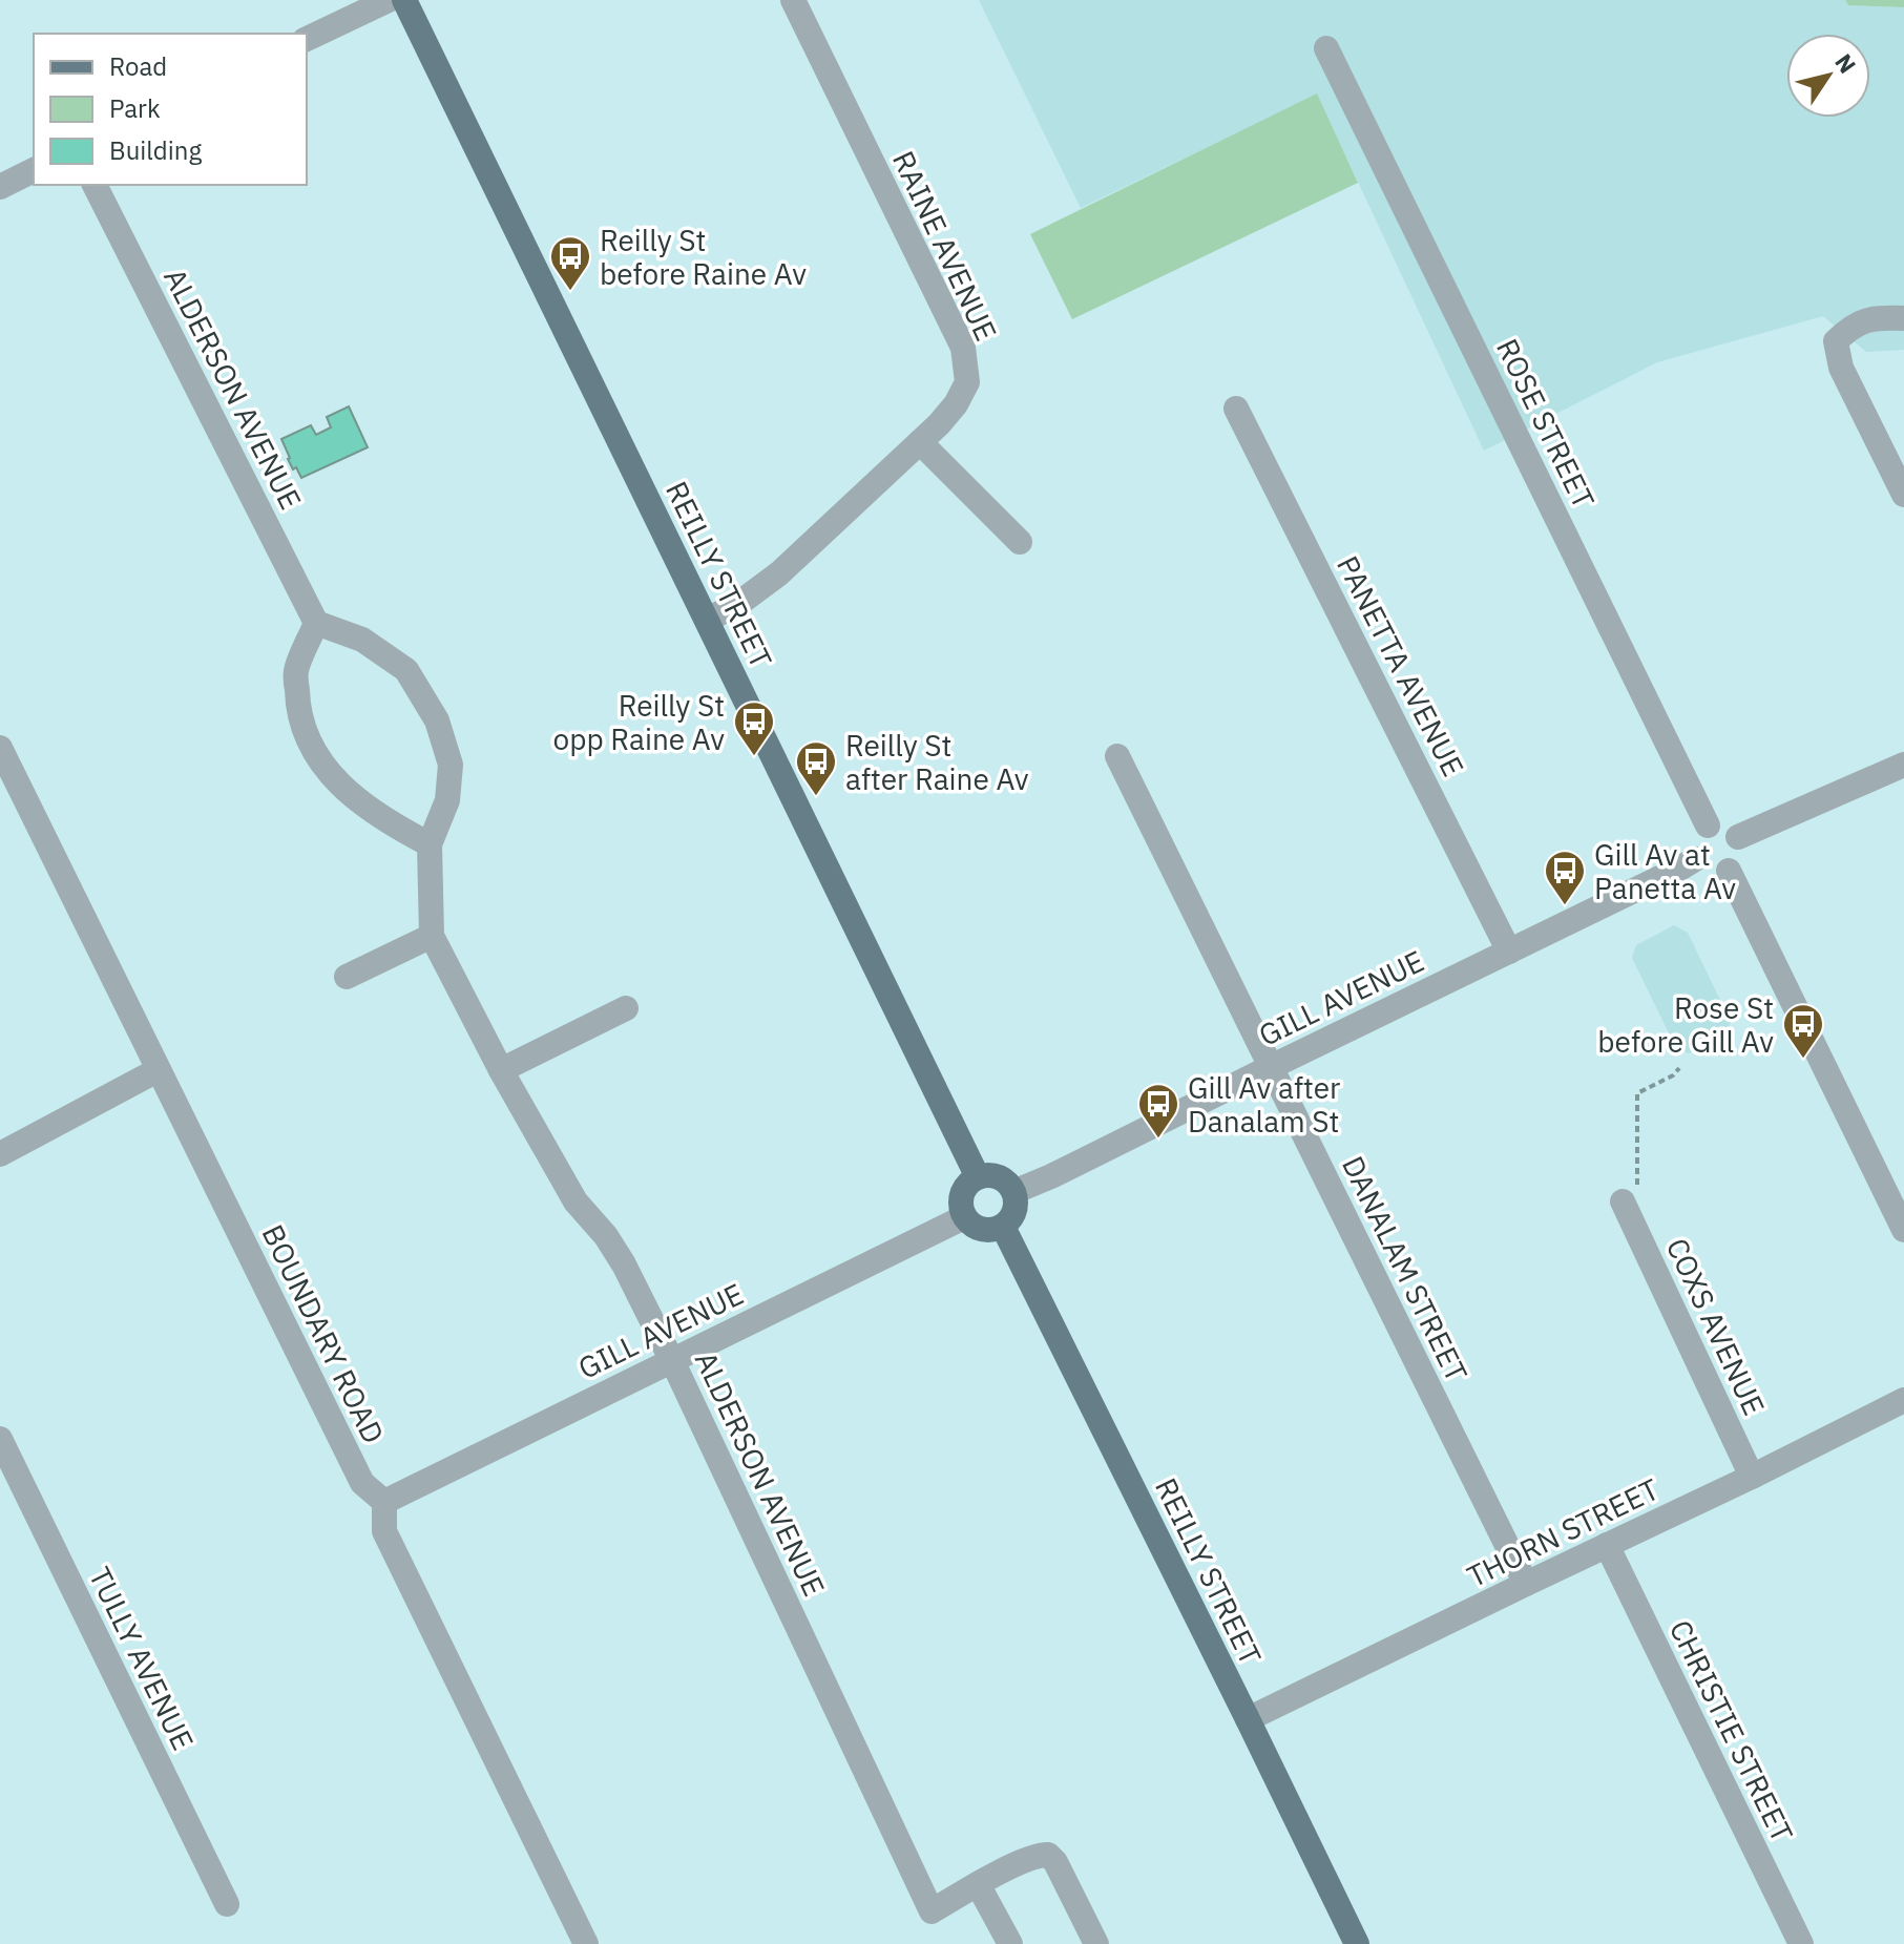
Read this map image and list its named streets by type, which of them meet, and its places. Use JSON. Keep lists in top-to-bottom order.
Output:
{
  "streets": {
    "main road": ["REILLY STREET"],
    "street": [
      "RAINE AVENUE",
      "ALDERSON AVENUE",
      "ROSE STREET",
      "PANETTA AVENUE",
      "GILL AVENUE",
      "DANALAM STREET",
      "COXS AVENUE",
      "BOUNDARY ROAD",
      "THORN STREET",
      "TULLY AVENUE",
      "CHRISTIE STREET"
    ]
  },
  "crossings": [
    ["RAINE AVENUE", "REILLY STREET"],
    ["ALDERSON AVENUE", "GILL AVENUE"],
    ["ROSE STREET", "GILL AVENUE"],
    ["REILLY STREET", "GILL AVENUE"],
    ["REILLY STREET", "THORN STREET"],
    ["PANETTA AVENUE", "GILL AVENUE"],
    ["GILL AVENUE", "DANALAM STREET"],
    ["GILL AVENUE", "BOUNDARY ROAD"],
    ["DANALAM STREET", "THORN STREET"],
    ["COXS AVENUE", "THORN STREET"],
    ["THORN STREET", "CHRISTIE STREET"]
  ],
  "places": {
    "bus stop": [
      "Reilly St before Raine Av",
      "Reilly St opp Raine Av",
      "Reilly St after Raine Av",
      "Gill Av at Panetta Av",
      "Rose St before Gill Av",
      "Gill Av after Danalam St"
    ]
  },
  "legend": ["Road", "Park", "Building"],
  "north": "top right"
}
